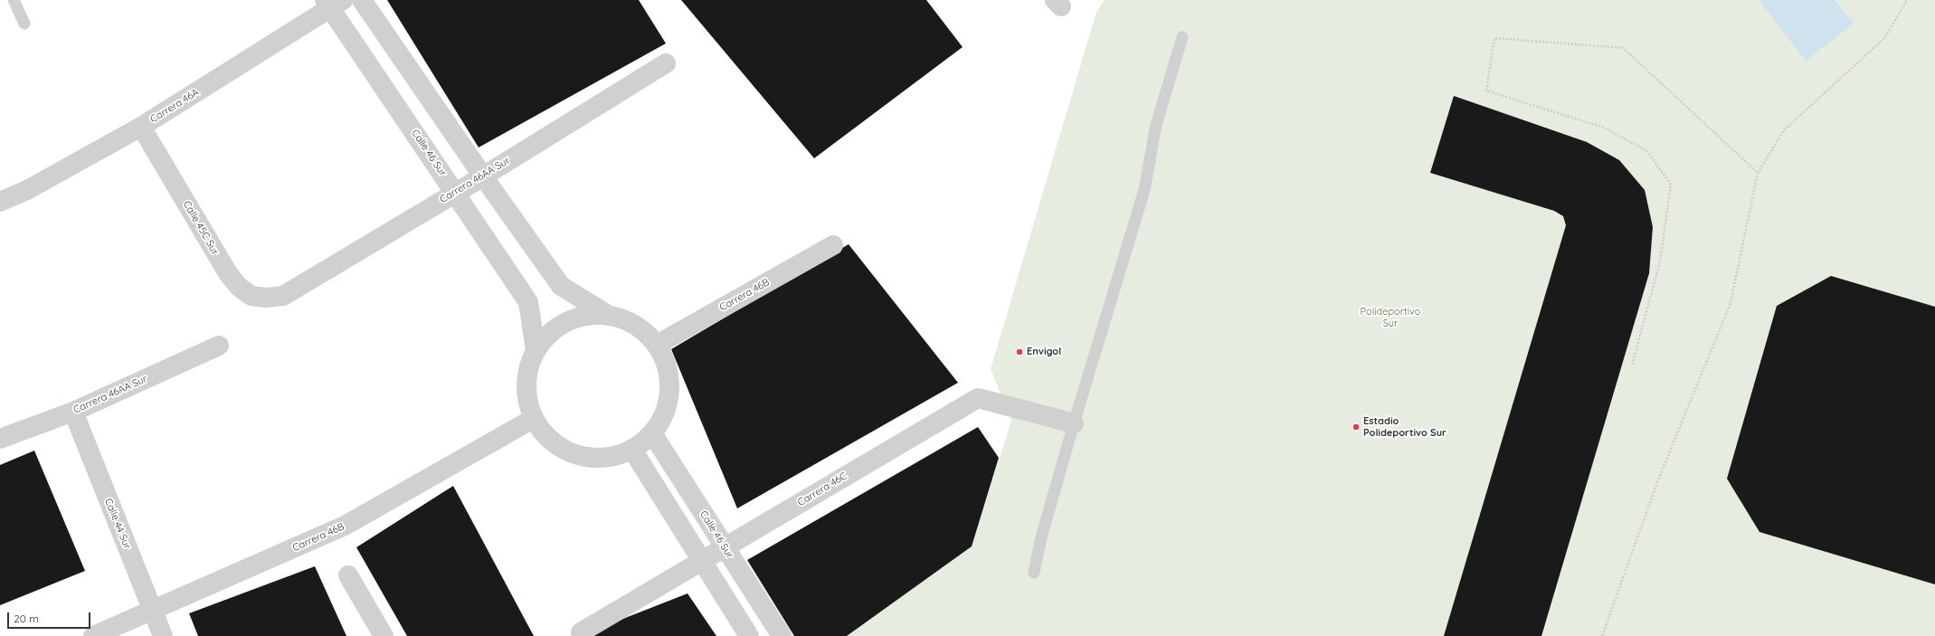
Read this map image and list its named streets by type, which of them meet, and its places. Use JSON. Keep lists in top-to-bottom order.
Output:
{
  "streets": {
    "street": [
      "Carrera 46A",
      "Calle 46 Sur",
      "Carrera 46AA Sur",
      "Calle 45C Sur",
      "Carrera 46B",
      "Carrera 46C",
      "Calle 44 Sur"
    ]
  },
  "crossings": [
    ["Carrera 46A", "Calle 46 Sur"],
    ["Carrera 46A", "Calle 45C Sur"],
    ["Calle 46 Sur", "Carrera 46AA Sur"],
    ["Calle 46 Sur", "Carrera 46C"],
    ["Carrera 46AA Sur", "Calle 45C Sur"],
    ["Carrera 46AA Sur", "Calle 44 Sur"],
    ["Carrera 46B", "Calle 44 Sur"]
  ],
  "parks": ["Polideportivo Sur"],
  "places": ["Envigol", "Estadio Polideportivo Sur"],
  "scale_bar": "20 m"
}
